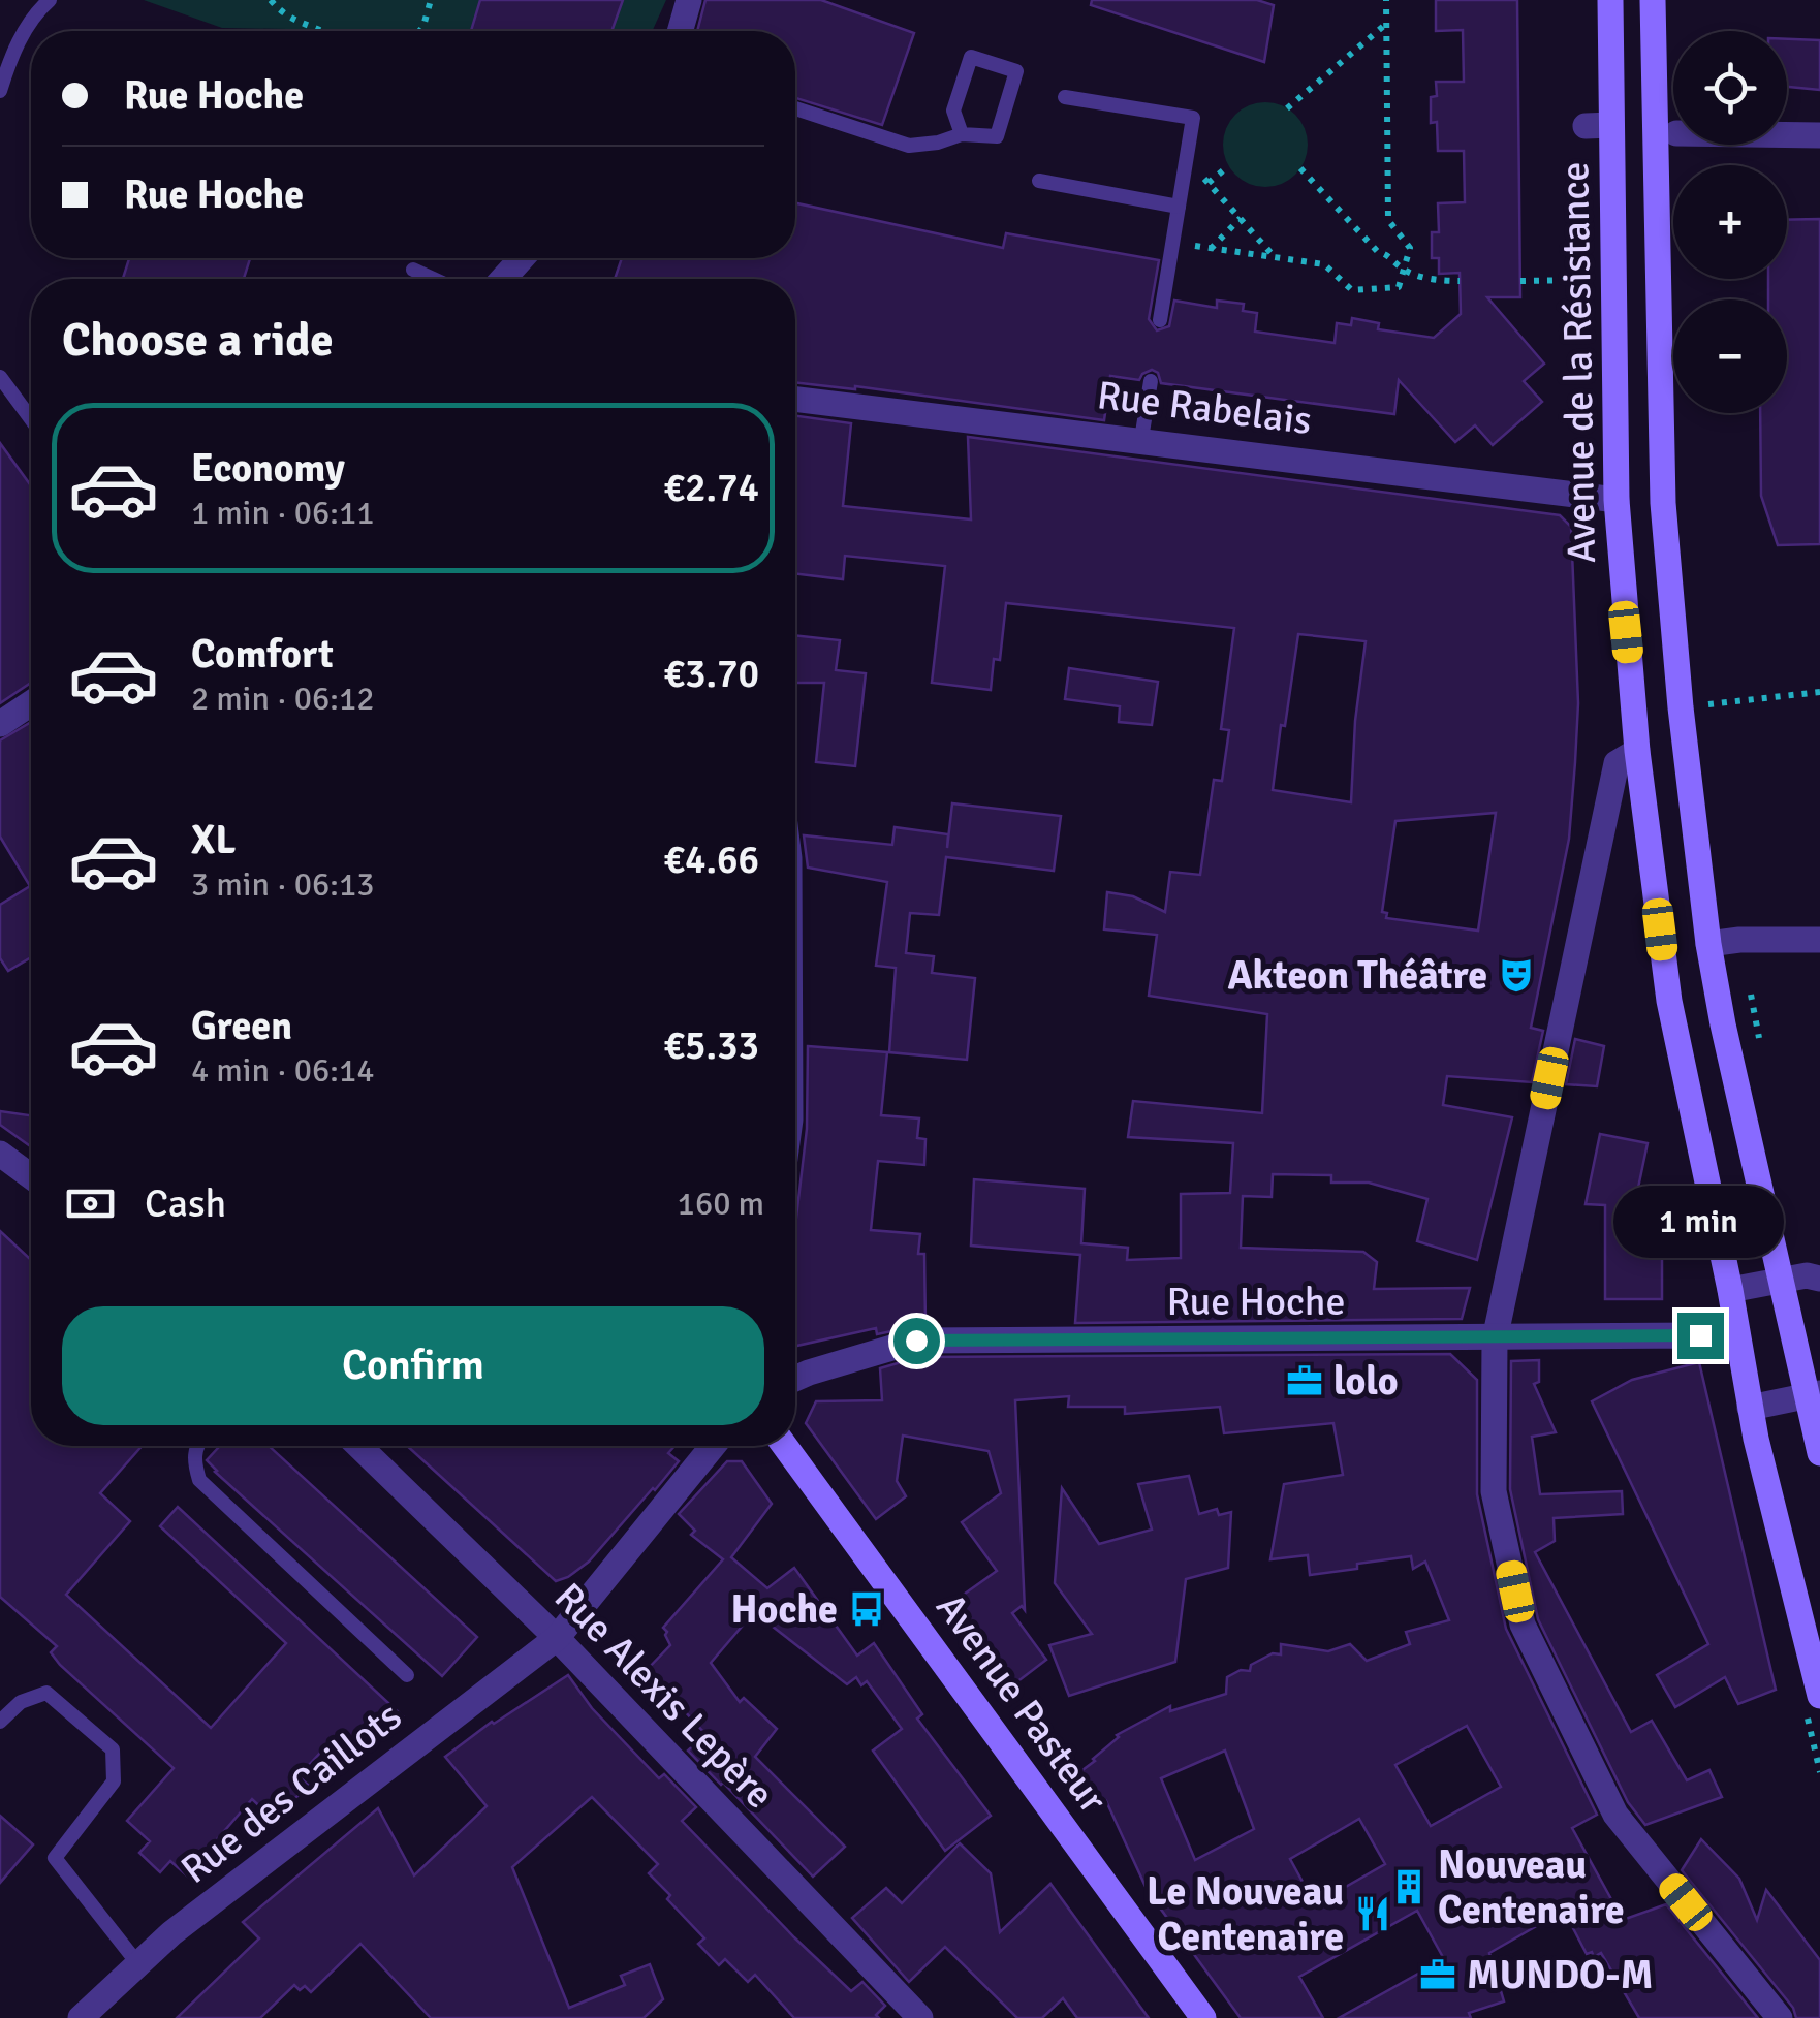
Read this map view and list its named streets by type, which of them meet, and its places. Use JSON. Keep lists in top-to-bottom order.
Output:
{
  "streets": {
    "main road": ["Avenue de la Résistance", "Avenue Pasteur"],
    "street": [
      "Rue Rabelais",
      "Rue Hoche",
      "Rue Alexis Lepère",
      "Rue des Caillots"
    ]
  },
  "crossings": [
    ["Avenue de la Résistance", "Rue Rabelais"],
    ["Avenue de la Résistance", "Rue Hoche"],
    ["Rue Alexis Lepère", "Rue des Caillots"]
  ],
  "places": {
    "theatre": ["Akteon Théâtre"],
    "office": ["lolo", "MUNDO-M"],
    "bus stop": ["Hoche"],
    "building": ["Nouveau Centenaire"],
    "restaurant": ["Le Nouveau Centenaire"]
  },
  "page": {
    "map_buttons": ["+", "−"],
    "banner": ["Rue Hoche", "Rue Hoche"],
    "heading": "Choose a ride",
    "list": [
      {
        "name": "Economy",
        "note": "1 min · 06:11",
        "value": "€2.74"
      },
      {
        "name": "Comfort",
        "note": "2 min · 06:12",
        "value": "€3.70"
      },
      {
        "name": "XL",
        "note": "3 min · 06:13",
        "value": "€4.66"
      },
      {
        "name": "Green",
        "note": "4 min · 06:14",
        "value": "€5.33"
      }
    ],
    "pay": ["Cash", "160 m"],
    "bubble": "1 min",
    "buttons": "Confirm"
  }
}
